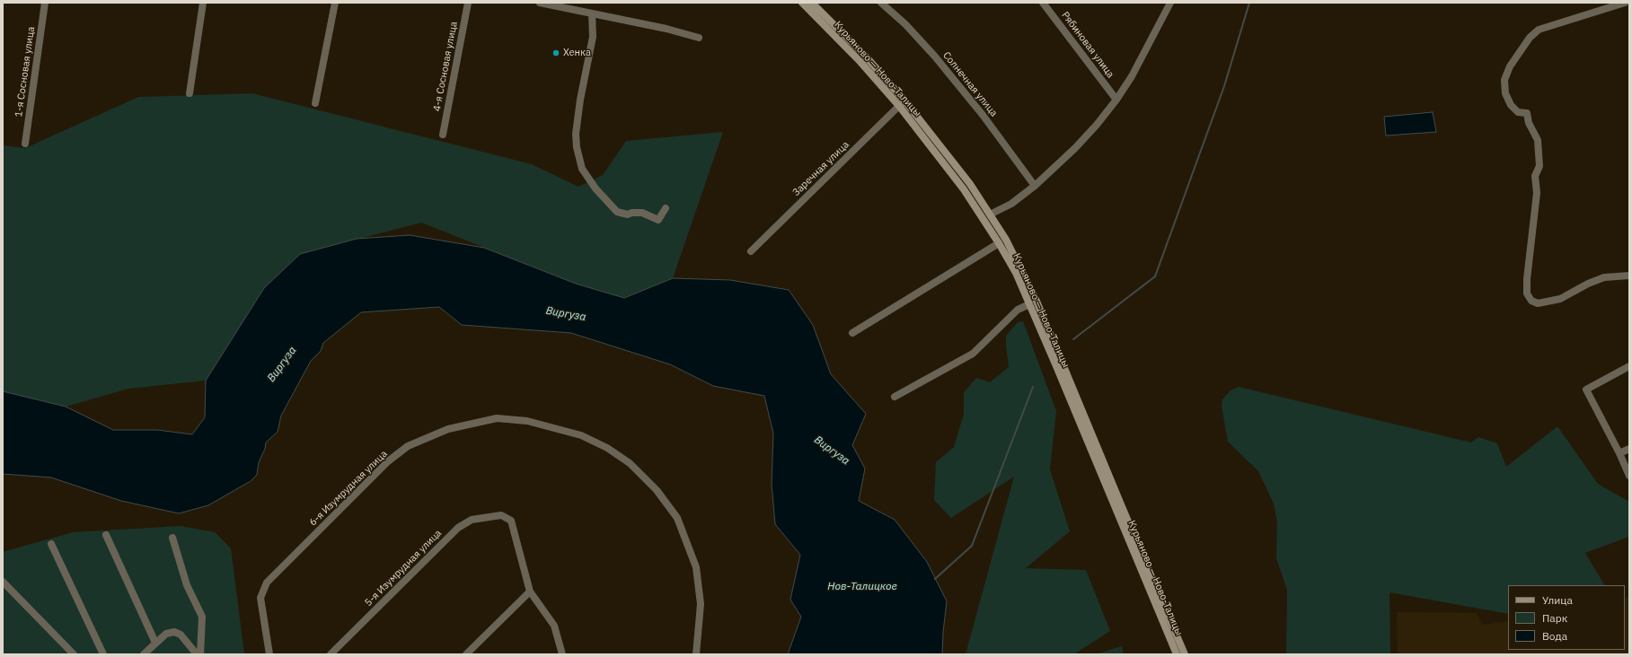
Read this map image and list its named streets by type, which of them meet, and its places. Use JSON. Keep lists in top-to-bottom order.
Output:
{
  "streets": {
    "main road": ["Курьяново — Ново-Талицы"],
    "street": [
      "Рябиновая улица",
      "4-я Сосновая улица",
      "1-я Сосновая улица",
      "Солнечная улица",
      "Заречная улица",
      "6-я Изумрудная улица",
      "5-я Изумрудная улица"
    ]
  },
  "crossings": [
    ["Курьяново — Ново-Талицы", "Заречная улица"]
  ],
  "water": ["Виргуза", "Нов-Талицкое"],
  "places": ["Хенка"],
  "legend": ["Улица", "Парк", "Вода"]
}
